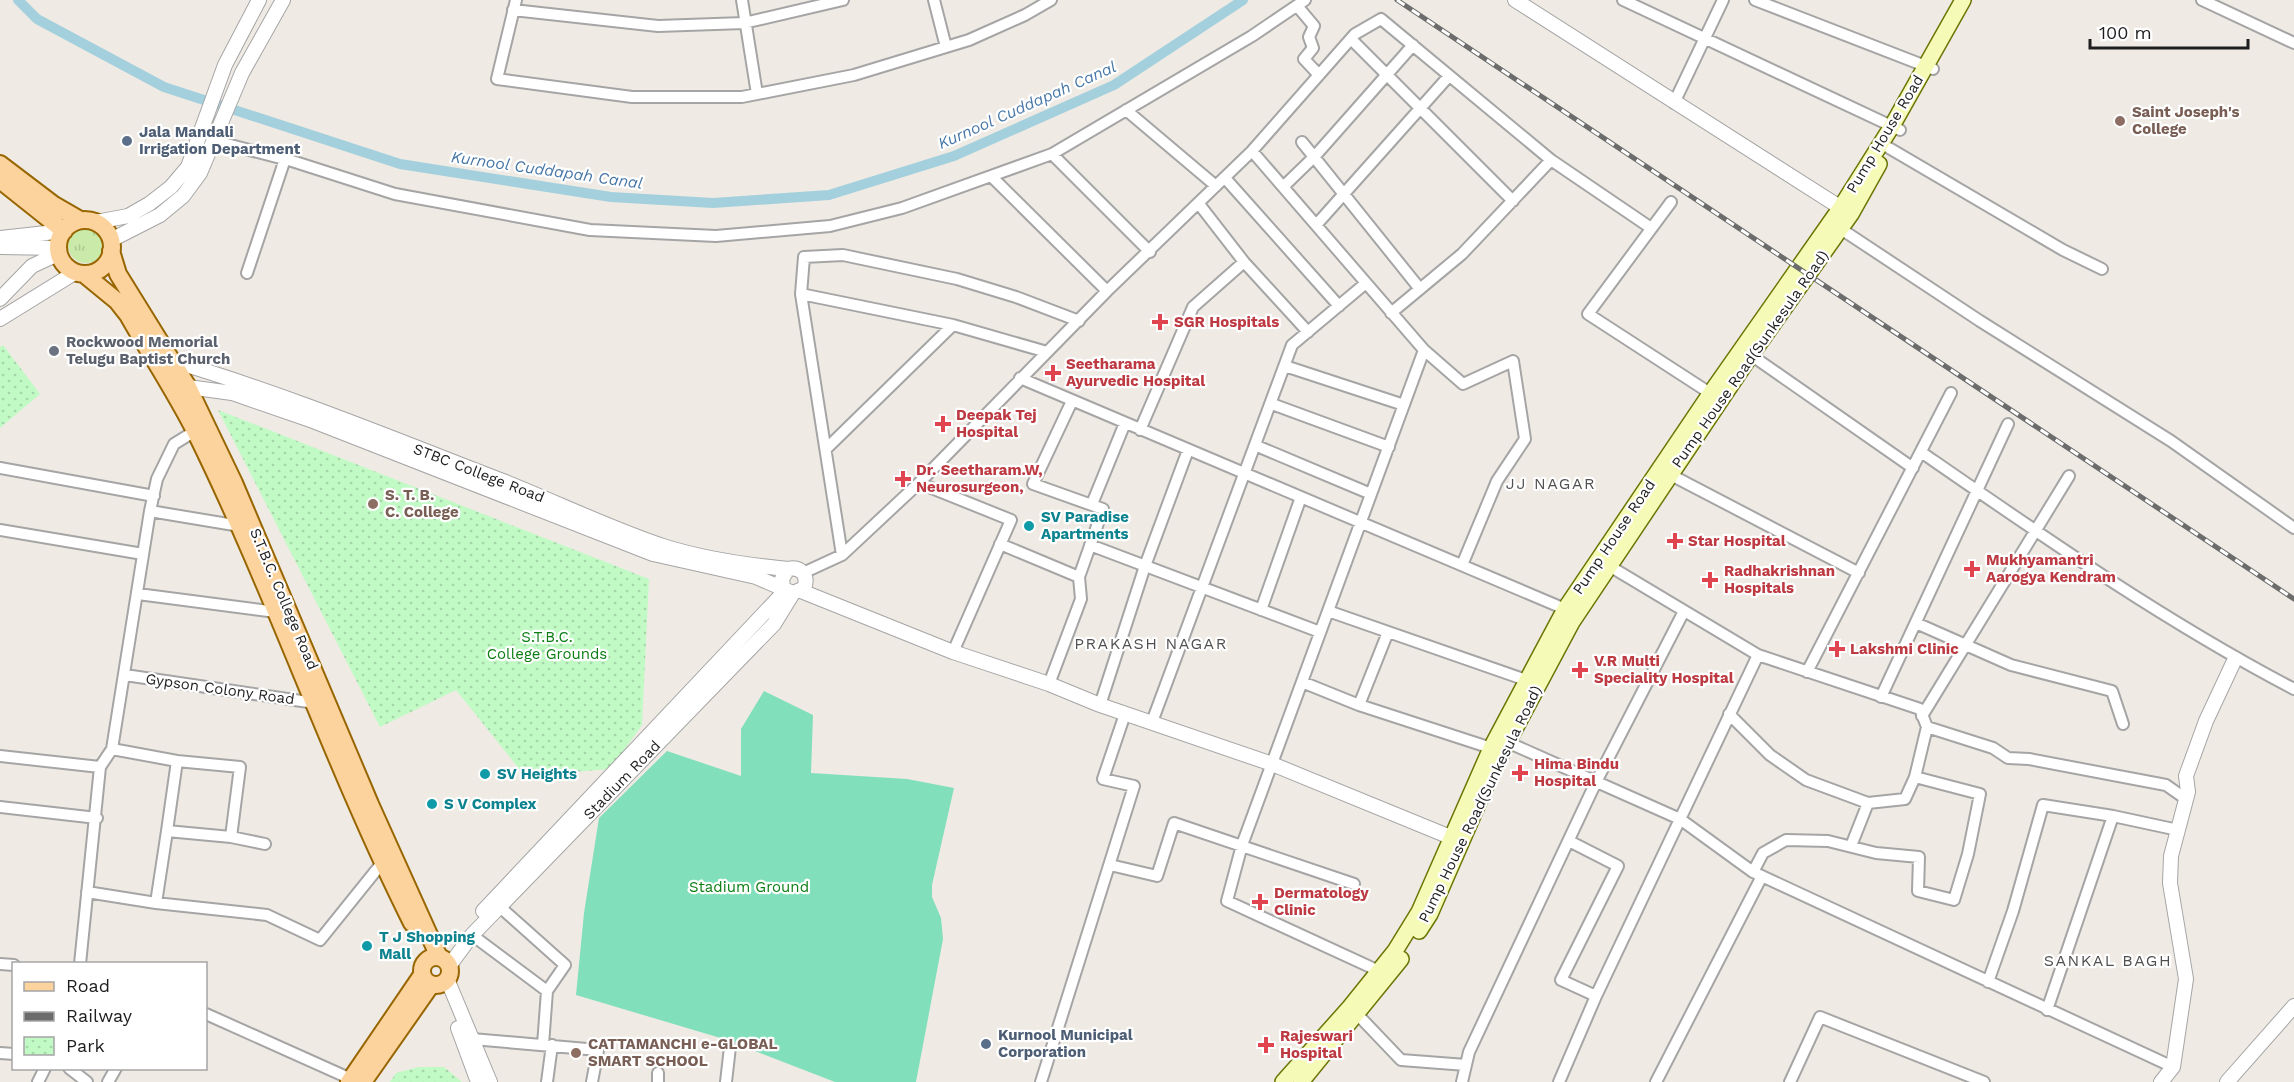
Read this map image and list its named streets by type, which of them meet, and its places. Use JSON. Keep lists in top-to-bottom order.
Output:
{
  "streets": {
    "main road": ["Pump House Road", "Pump House Road(Sunkesula Road)", "S.T.B.C. College Road"],
    "street": ["STBC College Road", "Gypson Colony Road", "Stadium Road"]
  },
  "crossings": [
    ["Pump House Road", "Pump House Road(Sunkesula Road)"],
    ["Pump House Road", "STBC College Road"],
    ["Pump House Road(Sunkesula Road)", "STBC College Road"],
    ["STBC College Road", "S.T.B.C. College Road"],
    ["STBC College Road", "Stadium Road"],
    ["S.T.B.C. College Road", "Gypson Colony Road"],
    ["S.T.B.C. College Road", "Stadium Road"]
  ],
  "districts": ["JJ NAGAR", "PRAKASH NAGAR", "SANKAL BAGH"],
  "water": ["Kurnool Cuddapah Canal"],
  "parks": ["S.T.B.C. College Grounds", "Stadium Ground"],
  "places": {
    "other": [
      "Saint Joseph's College",
      "Jala Mandali Irrigation Department",
      "Rockwood Memorial Telugu Baptist Church",
      "S. T. B. C. College",
      "SV Paradise Apartments",
      "SV Heights",
      "S V Complex",
      "T J Shopping Mall",
      "Kurnool Municipal Corporation",
      "CATTAMANCHI e-GLOBAL SMART SCHOOL"
    ],
    "health": [
      "SGR Hospitals",
      "Seetharama Ayurvedic Hospital",
      "Deepak Tej Hospital",
      "Dr. Seetharam.W, Neurosurgeon,",
      "Star Hospital",
      "Mukhyamantri Aarogya Kendram",
      "Radhakrishnan Hospitals",
      "Lakshmi Clinic",
      "V.R Multi Speciality Hospital",
      "Hima Bindu Hospital",
      "Dermatology Clinic",
      "Rajeswari Hospital"
    ]
  },
  "legend": ["Road", "Railway", "Park"],
  "scale_bar": "100 m"
}
